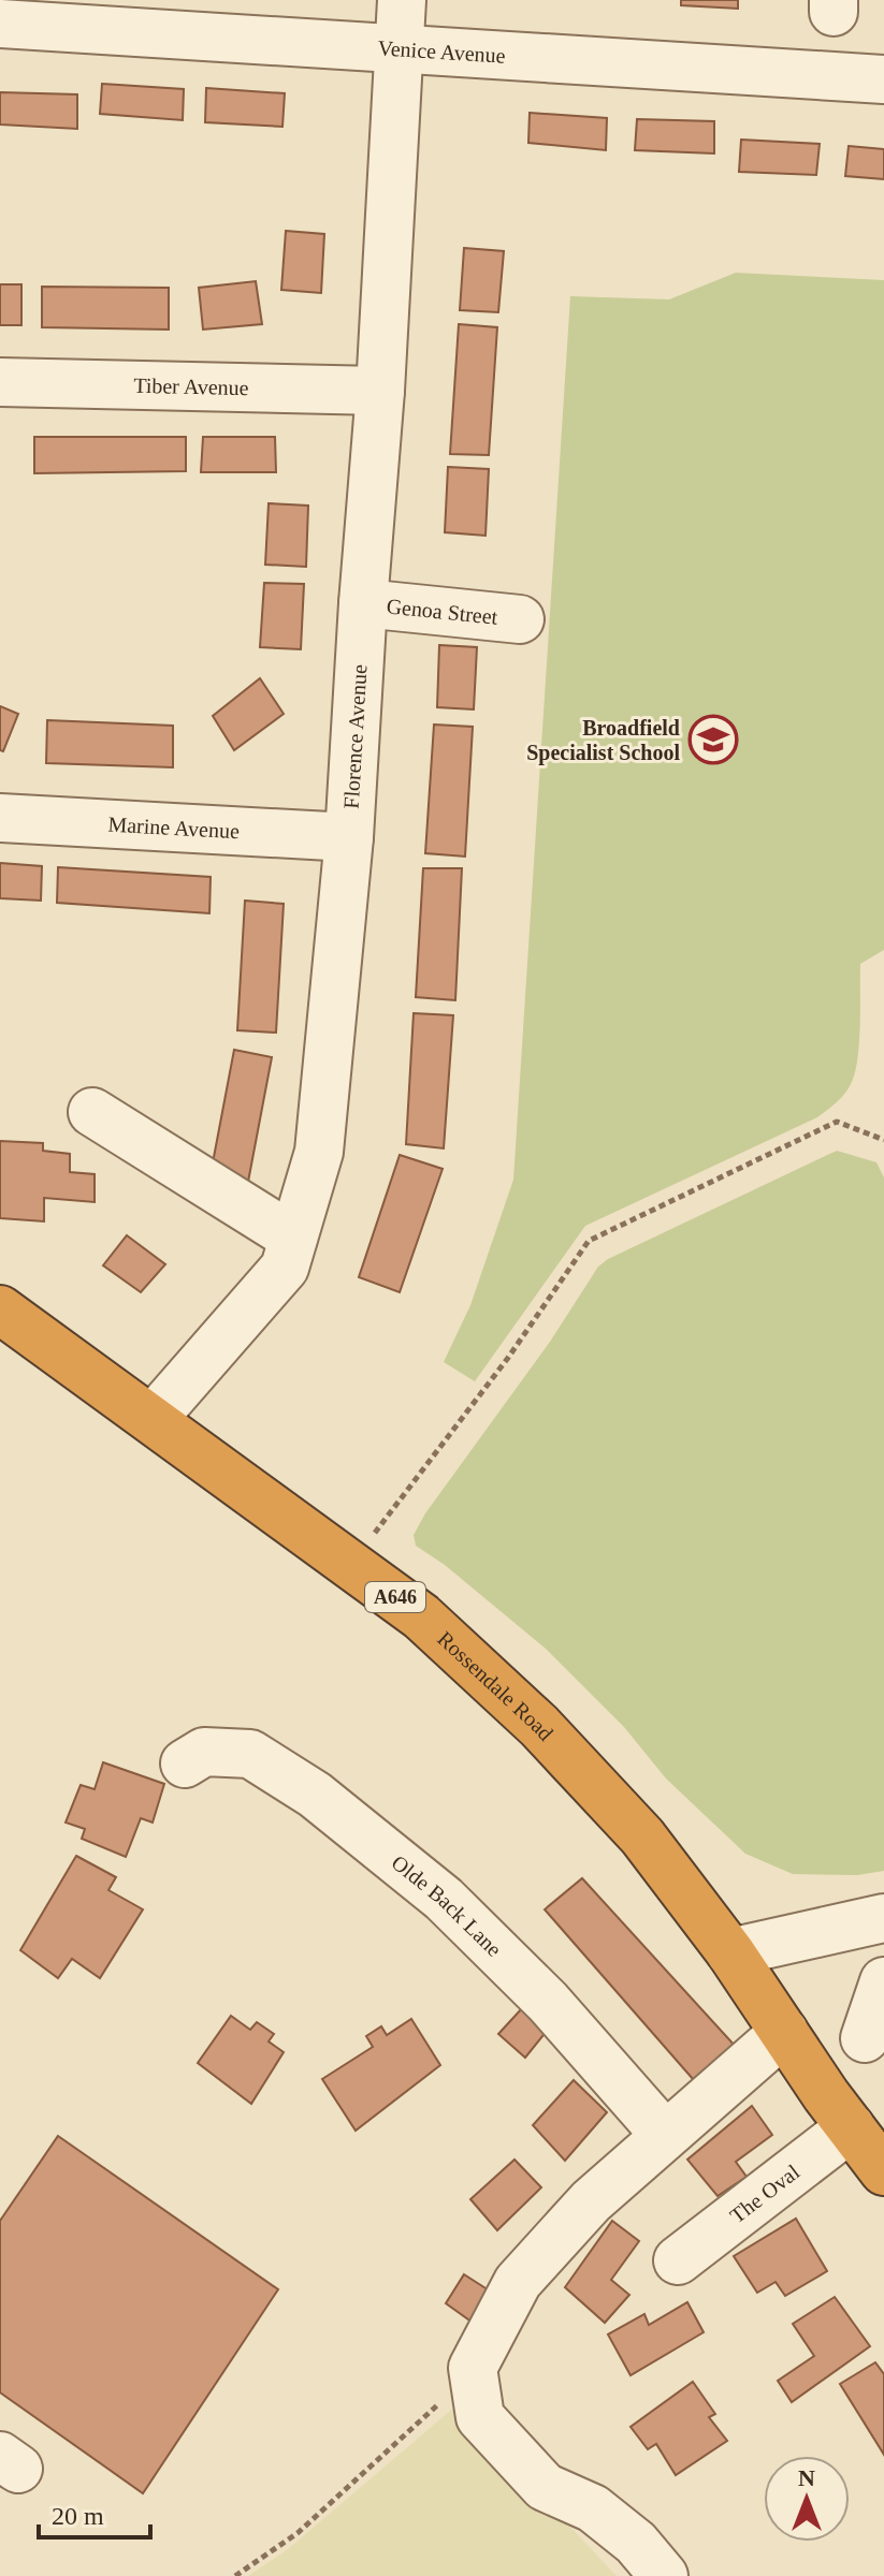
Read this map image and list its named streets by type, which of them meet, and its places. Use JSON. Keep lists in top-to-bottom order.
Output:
{
  "streets": {
    "highway": ["A646", "Rossendale Road"],
    "street": [
      "Venice Avenue",
      "Tiber Avenue",
      "Genoa Street",
      "Florence Avenue",
      "Marine Avenue",
      "Olde Back Lane",
      "The Oval"
    ]
  },
  "crossings": [
    ["Venice Avenue", "Florence Avenue"],
    ["Tiber Avenue", "Florence Avenue"],
    ["Genoa Street", "Florence Avenue"],
    ["Florence Avenue", "Marine Avenue"],
    ["Florence Avenue", "Rossendale Road"],
    ["Rossendale Road", "The Oval"]
  ],
  "places": {
    "school or university": ["Broadfield Specialist School"]
  },
  "scale_bar": "20 m",
  "north": "top"
}
